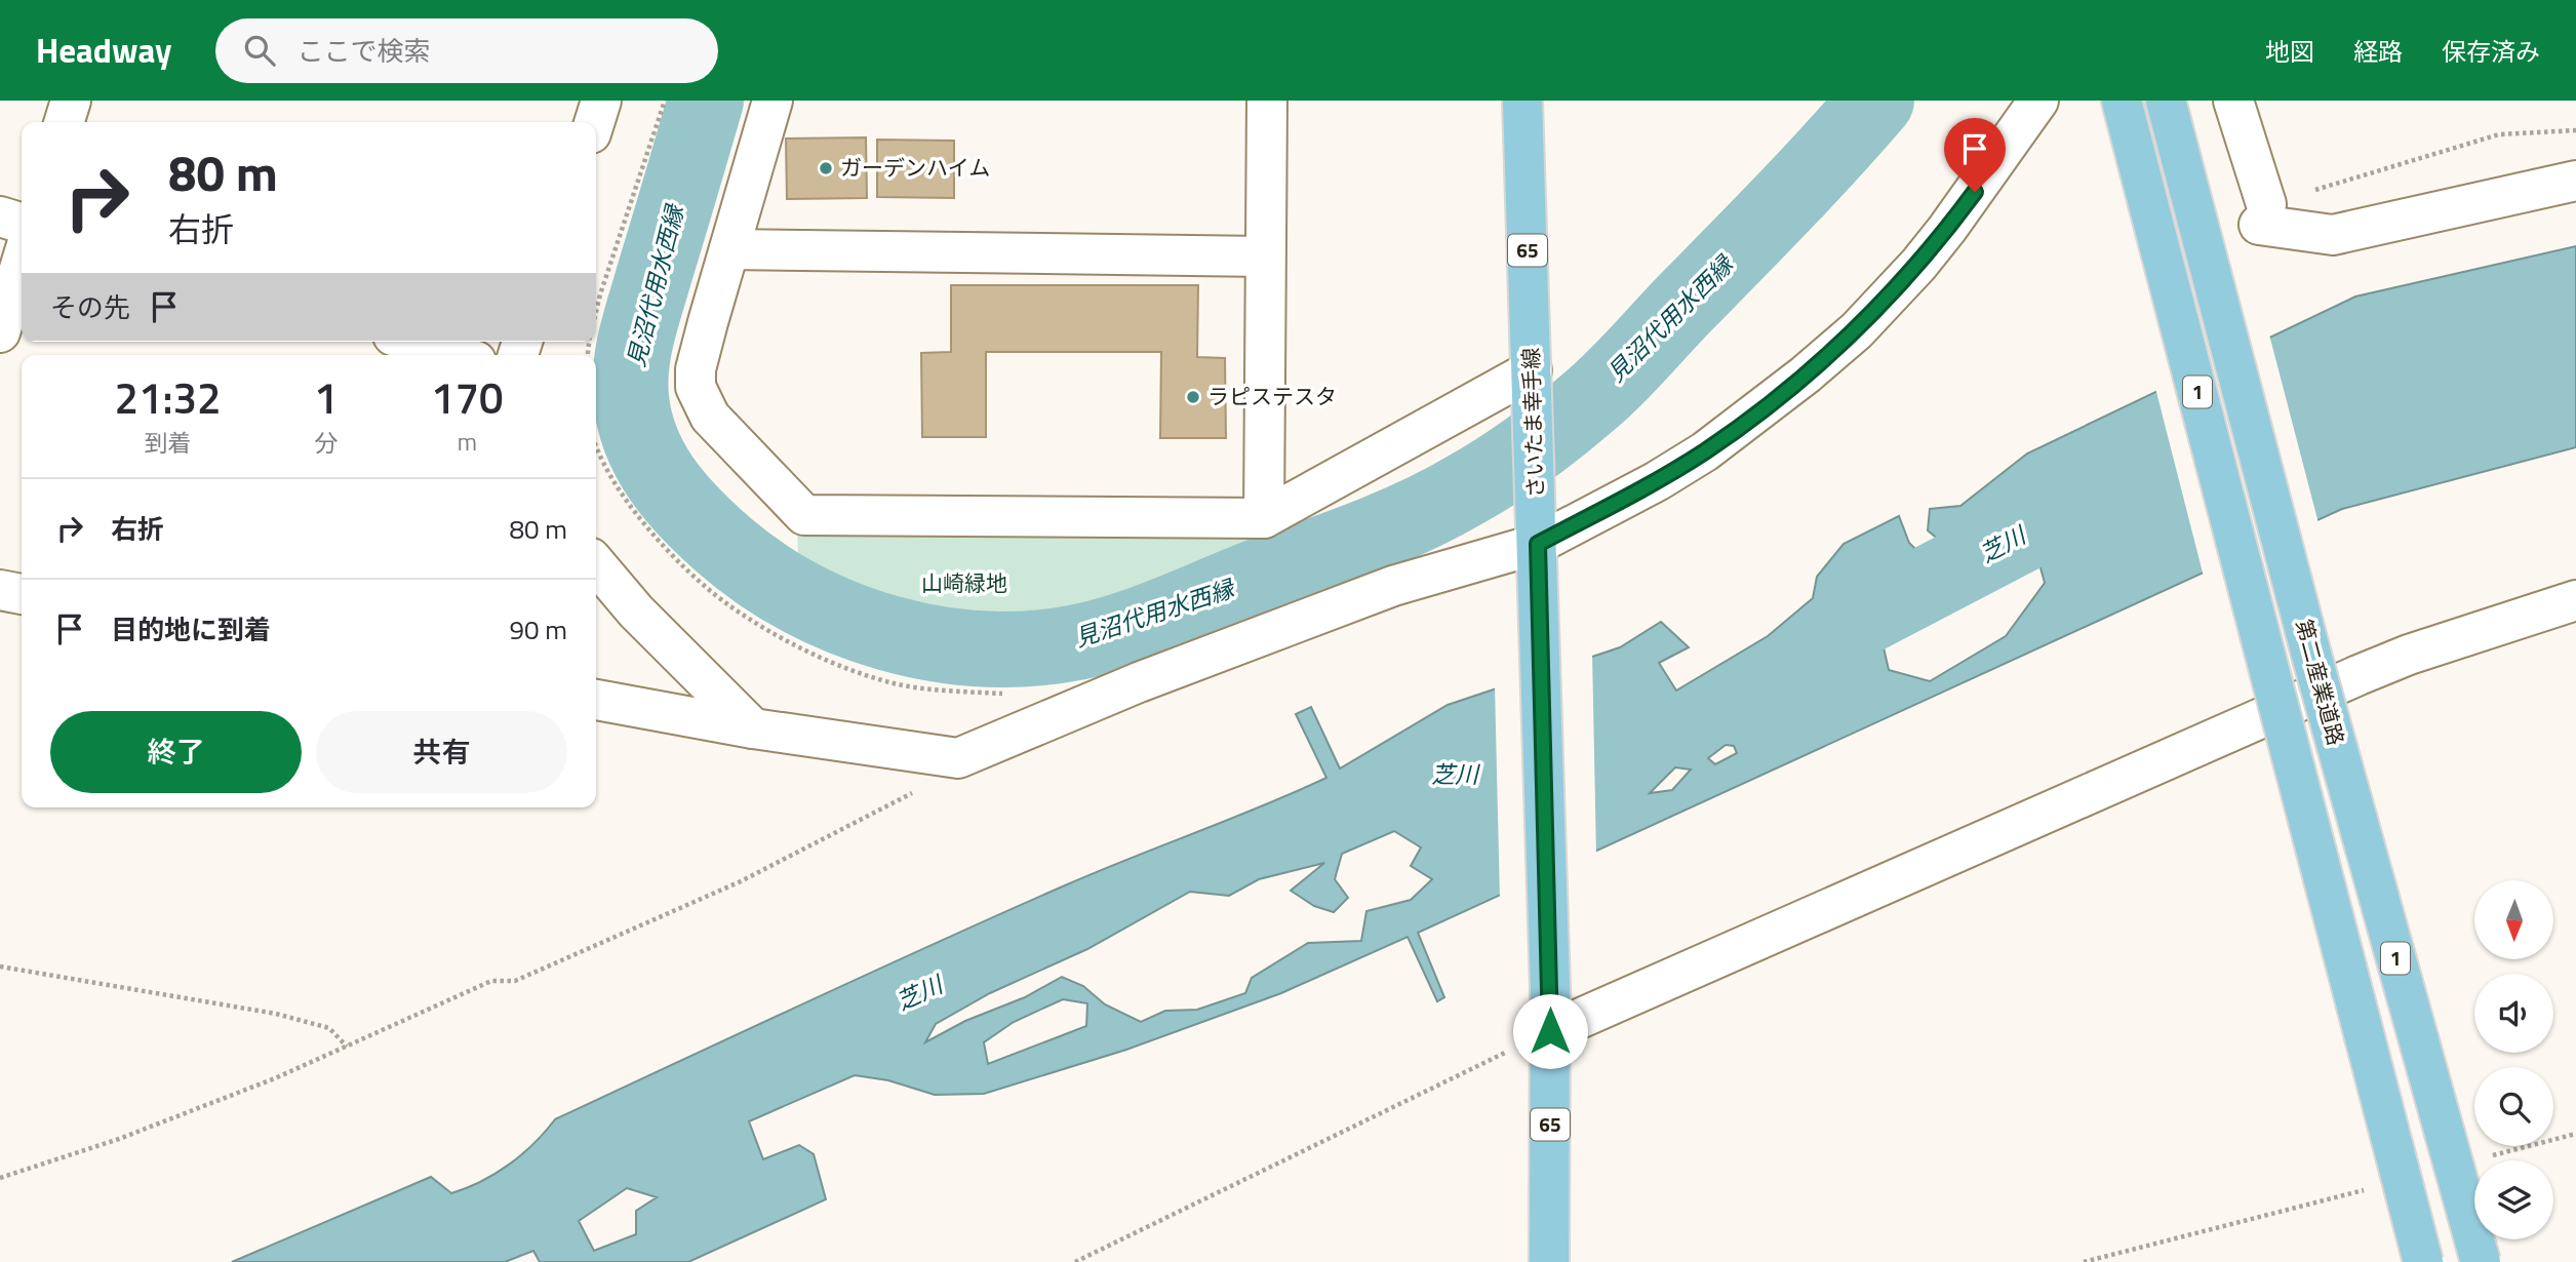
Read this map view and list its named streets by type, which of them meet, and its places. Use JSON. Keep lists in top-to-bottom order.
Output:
{
  "streets": {
    "main road": [
      "65",
      "1",
      "さいたま幸手線",
      "第二産業道路"
    ]
  },
  "water": ["見沼代用水西縁", "芝川"],
  "parks": ["山崎緑地"],
  "places": ["ガーデンハイム", "ラピステスタ"],
  "north": "bottom",
  "page": {
    "header": "Headway",
    "search": "ここで検索",
    "nav": ["地図", "経路", "保存済み"],
    "turn": ["80 m", "右折"],
    "then": "その先",
    "eta": [
      "21:32",
      "到着",
      "1",
      "分",
      "170",
      "m"
    ],
    "list": [
      {
        "name": "右折",
        "value": "80 m"
      },
      {
        "name": "目的地に到着",
        "value": "90 m"
      }
    ],
    "buttons": ["終了", "共有"]
  }
}
